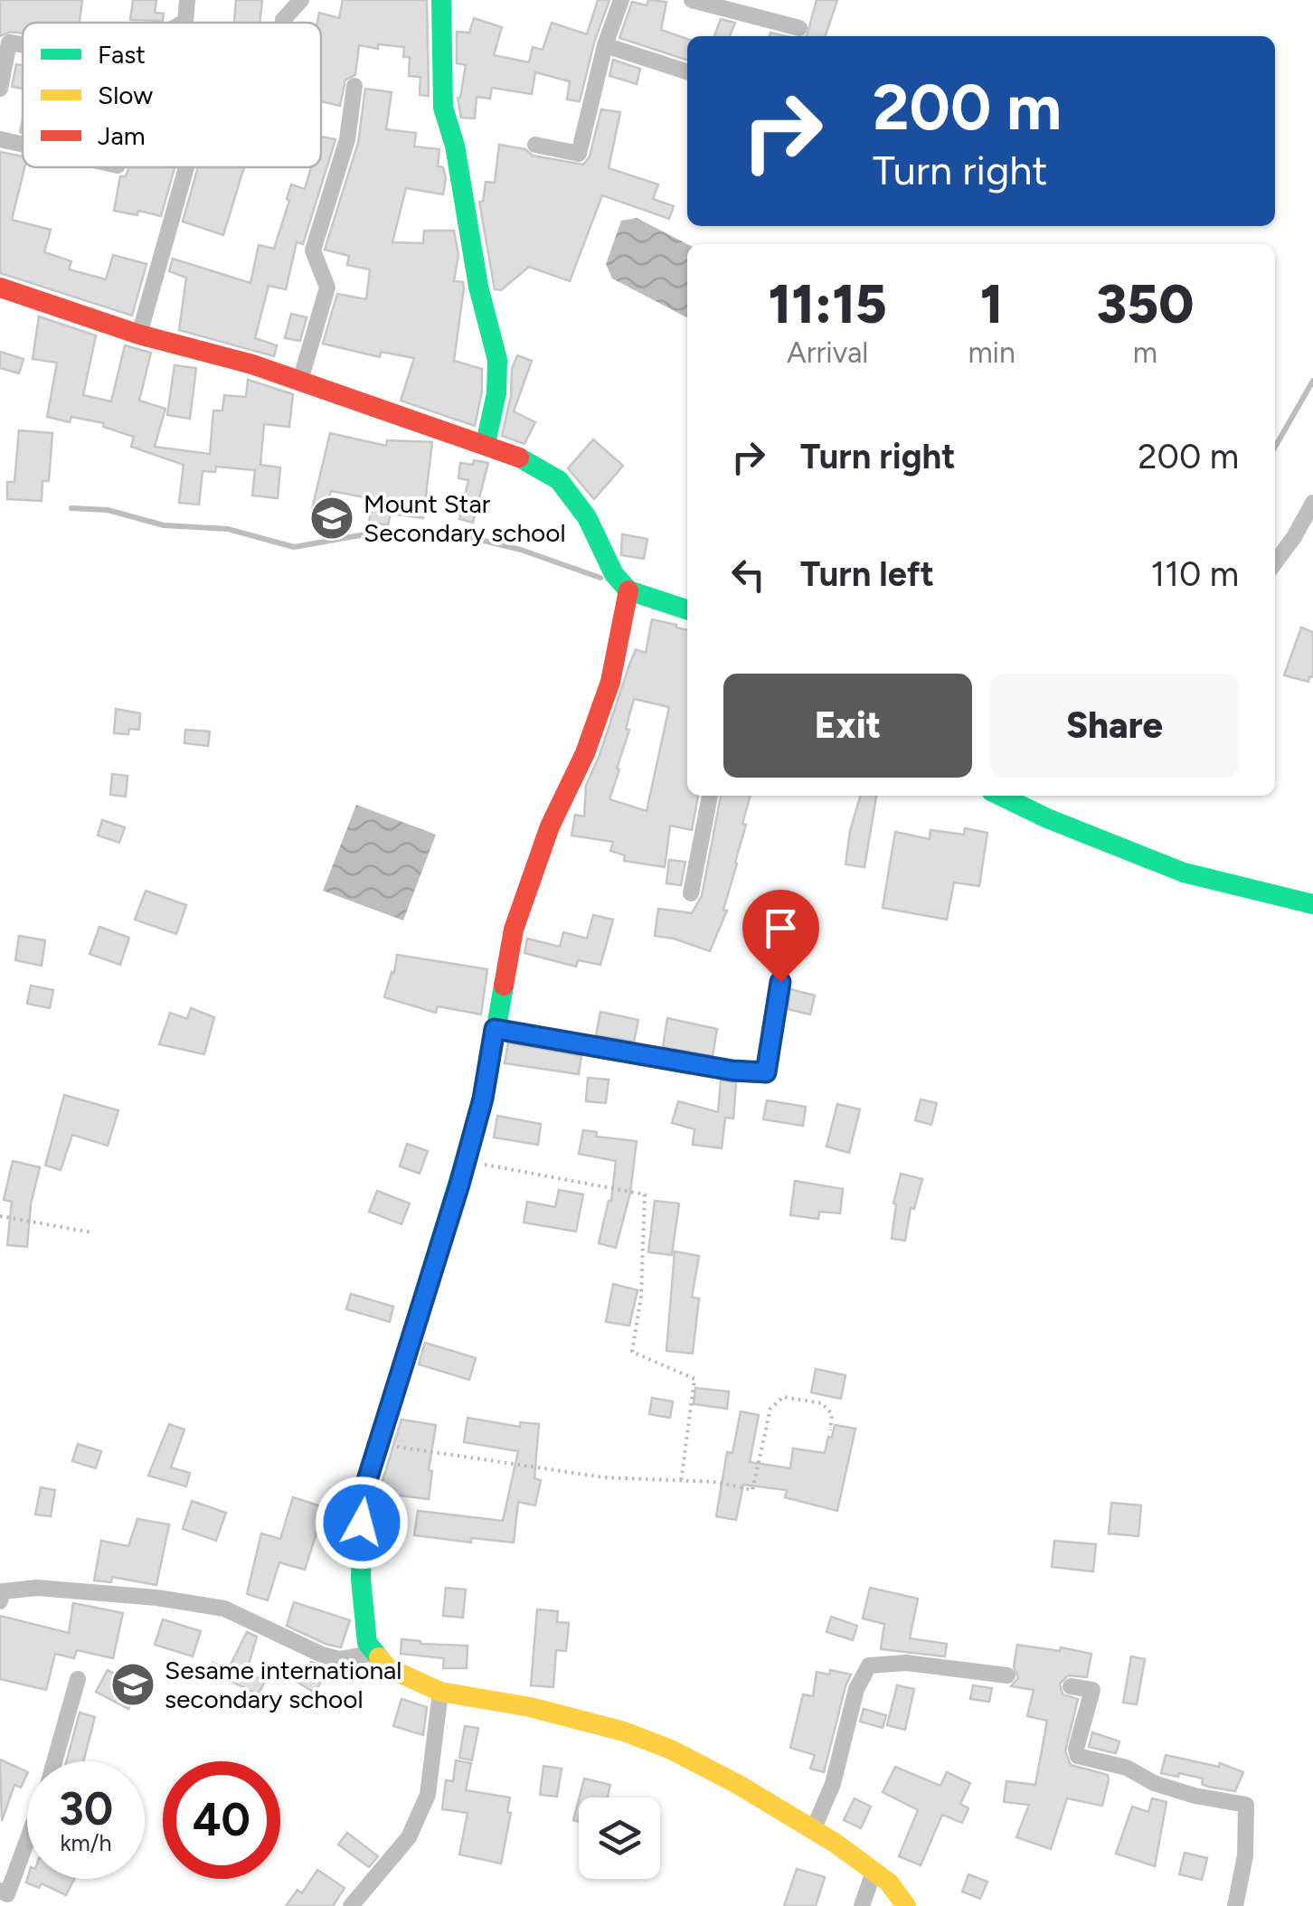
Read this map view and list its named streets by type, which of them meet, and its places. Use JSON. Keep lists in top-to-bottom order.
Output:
{
  "places": {
    "school or university": ["Mount Star Secondary school", "Sesame international secondary school"]
  },
  "legend": ["Fast", "Slow", "Jam"],
  "page": {
    "turn": ["200 m", "Turn right"],
    "eta": [
      "11:15",
      "Arrival",
      "1",
      "min",
      "350",
      "m"
    ],
    "list": [
      {
        "name": "Turn right",
        "value": "200 m"
      },
      {
        "name": "Turn left",
        "value": "110 m"
      }
    ],
    "buttons": ["Exit", "Share"],
    "speed": "30 km/h",
    "limit": "40"
  }
}
